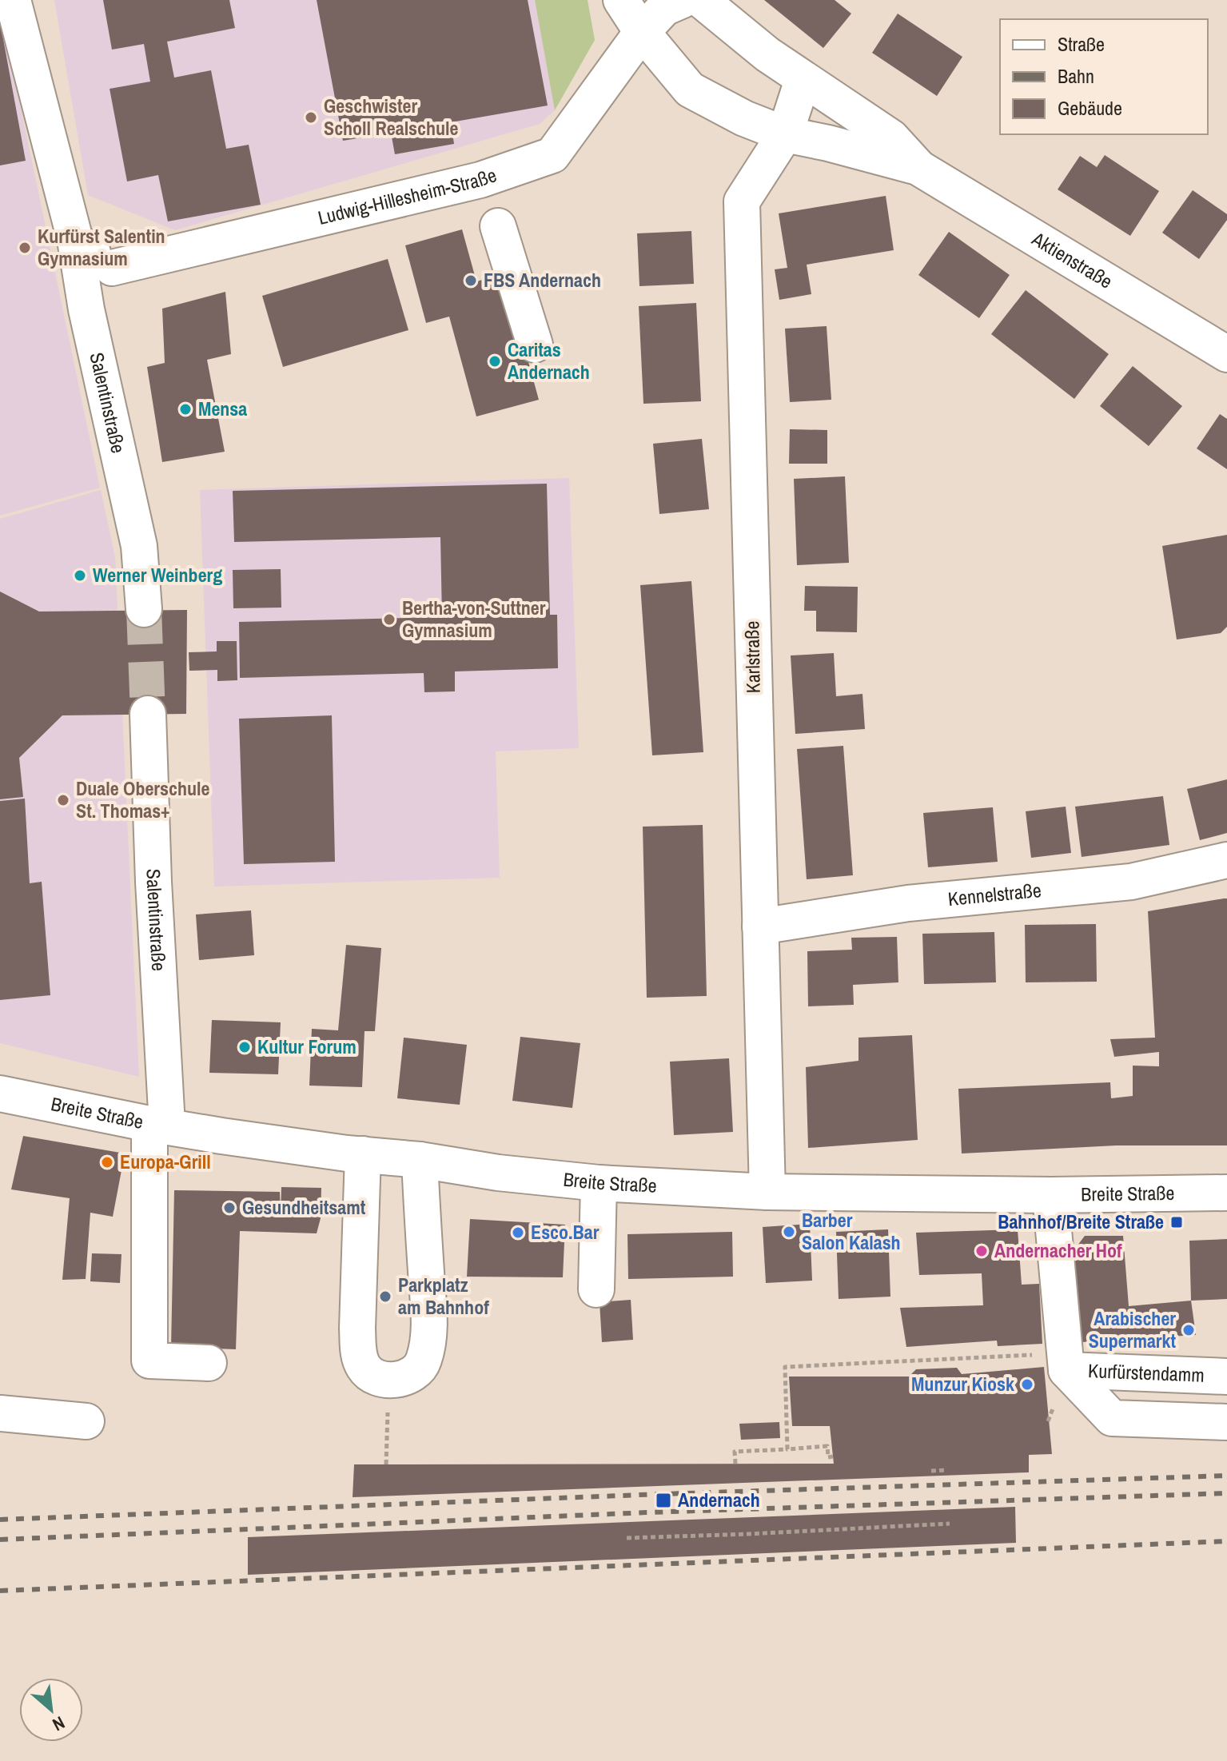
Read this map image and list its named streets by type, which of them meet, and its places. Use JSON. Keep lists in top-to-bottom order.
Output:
{
  "streets": {
    "street": [
      "Ludwig-Hillesheim-Straße",
      "Aktienstraße",
      "Salentinstraße",
      "Karlstraße",
      "Kennelstraße",
      "Breite Straße",
      "Kurfürstendamm"
    ]
  },
  "crossings": [
    ["Ludwig-Hillesheim-Straße", "Aktienstraße"],
    ["Aktienstraße", "Karlstraße"],
    ["Salentinstraße", "Breite Straße"],
    ["Karlstraße", "Kennelstraße"],
    ["Karlstraße", "Breite Straße"],
    ["Breite Straße", "Kurfürstendamm"]
  ],
  "places": {
    "other": [
      "Geschwister Scholl Realschule",
      "Kurfürst Salentin Gymnasium",
      "FBS Andernach",
      "Caritas Andernach",
      "Mensa",
      "Werner Weinberg",
      "Bertha-von-Suttner Gymnasium",
      "Duale Oberschule St. Thomas+",
      "Kultur Forum",
      "Europa-Grill",
      "Gesundheitsamt",
      "Barber Salon Kalash",
      "Esco.Bar",
      "Andernacher Hof",
      "Parkplatz am Bahnhof",
      "Arabischer Supermarkt",
      "Munzur Kiosk"
    ],
    "transit": ["Bahnhof/Breite Straße", "Andernach"]
  },
  "legend": ["Straße", "Bahn", "Gebäude"],
  "north": "bottom right"
}
